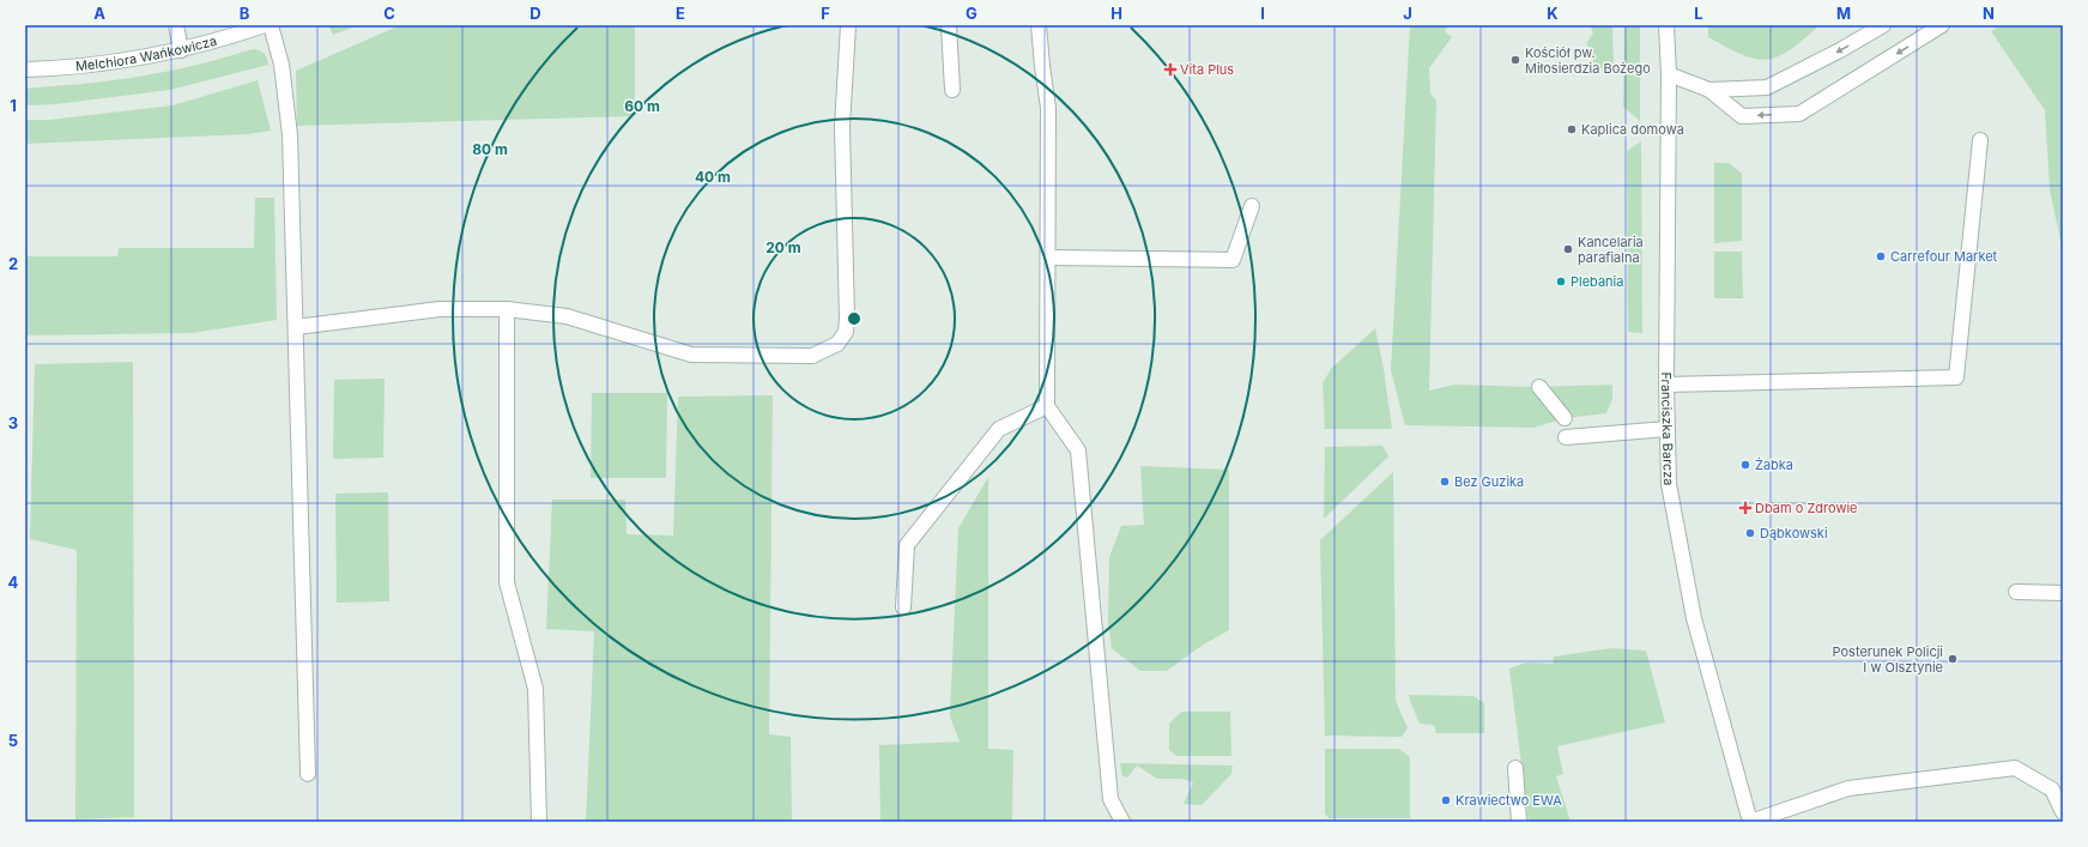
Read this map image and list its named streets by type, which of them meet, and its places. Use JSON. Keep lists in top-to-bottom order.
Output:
{
  "streets": {
    "street": ["Melchiora Wańkowicza", "Franciszka Barcza"]
  },
  "places": {
    "other": [
      "Kościół pw. Miłosierdzia Bożego",
      "Kaplica domowa",
      "Kancelaria parafialna",
      "Carrefour Market",
      "Plebania",
      "Żabka",
      "Bez Guzika",
      "Dąbkowski",
      "Posterunek Policji I w Olsztynie",
      "Krawiectwo EWA"
    ],
    "health": ["Vita Plus", "Dbam o Zdrowie"]
  },
  "grid": {
    "columns": [
      "A",
      "B",
      "C",
      "D",
      "E",
      "F",
      "G",
      "H",
      "I",
      "J",
      "K",
      "L",
      "M",
      "N"
    ],
    "rows": [
      "1",
      "2",
      "3",
      "4",
      "5"
    ]
  },
  "rings": [
    "60 m",
    "80 m",
    "40 m",
    "20 m"
  ]
}
